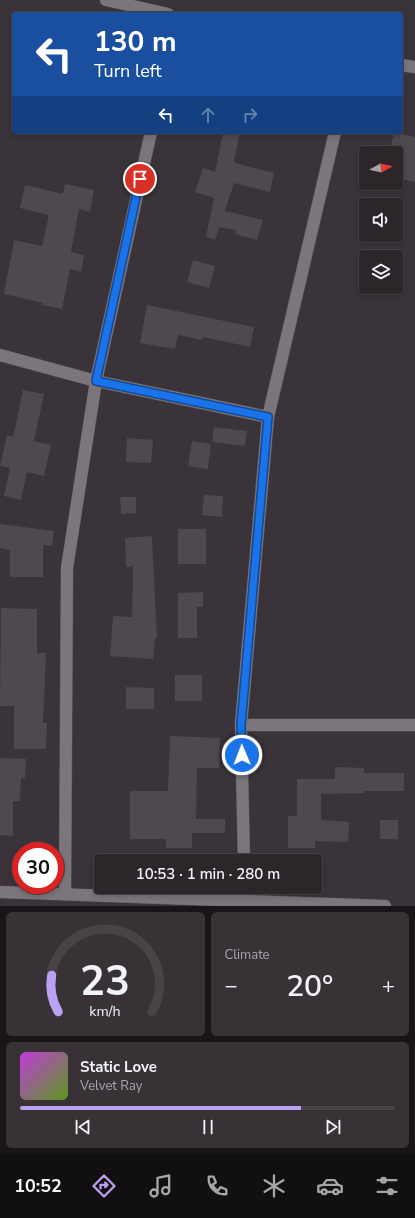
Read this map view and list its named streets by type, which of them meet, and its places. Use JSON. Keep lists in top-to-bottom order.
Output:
{
  "north": "right",
  "page": {
    "turn": ["130 m", "Turn left"],
    "limit": "30",
    "trip": "10:53 · 1 min · 280 m",
    "tile": "Climate",
    "heat": ["−", "20°", "+"],
    "song": ["Static Love", "Velvet Ray"],
    "tabs": "10:52",
    "gauge": ["23", "km/h"]
  }
}
